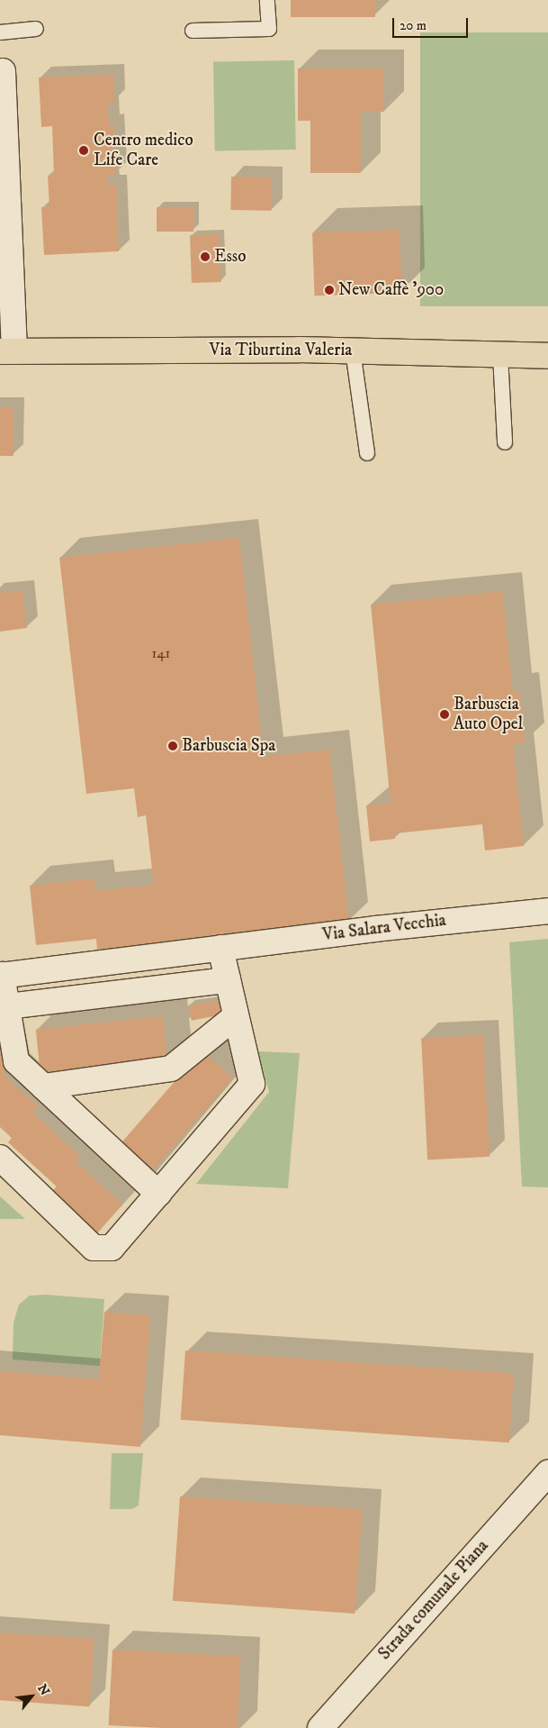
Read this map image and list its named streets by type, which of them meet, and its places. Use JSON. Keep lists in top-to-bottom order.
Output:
{
  "streets": {
    "main road": ["Via Tiburtina Valeria"],
    "street": ["Via Salara Vecchia", "Strada comunale Piana"]
  },
  "places": [
    "Centro medico Life Care",
    "Esso",
    "New Caffè '900",
    "Barbuscia Auto Opel",
    "Barbuscia Spa"
  ],
  "house_numbers": ["141"],
  "scale_bar": "20 m",
  "north": "top right"
}
